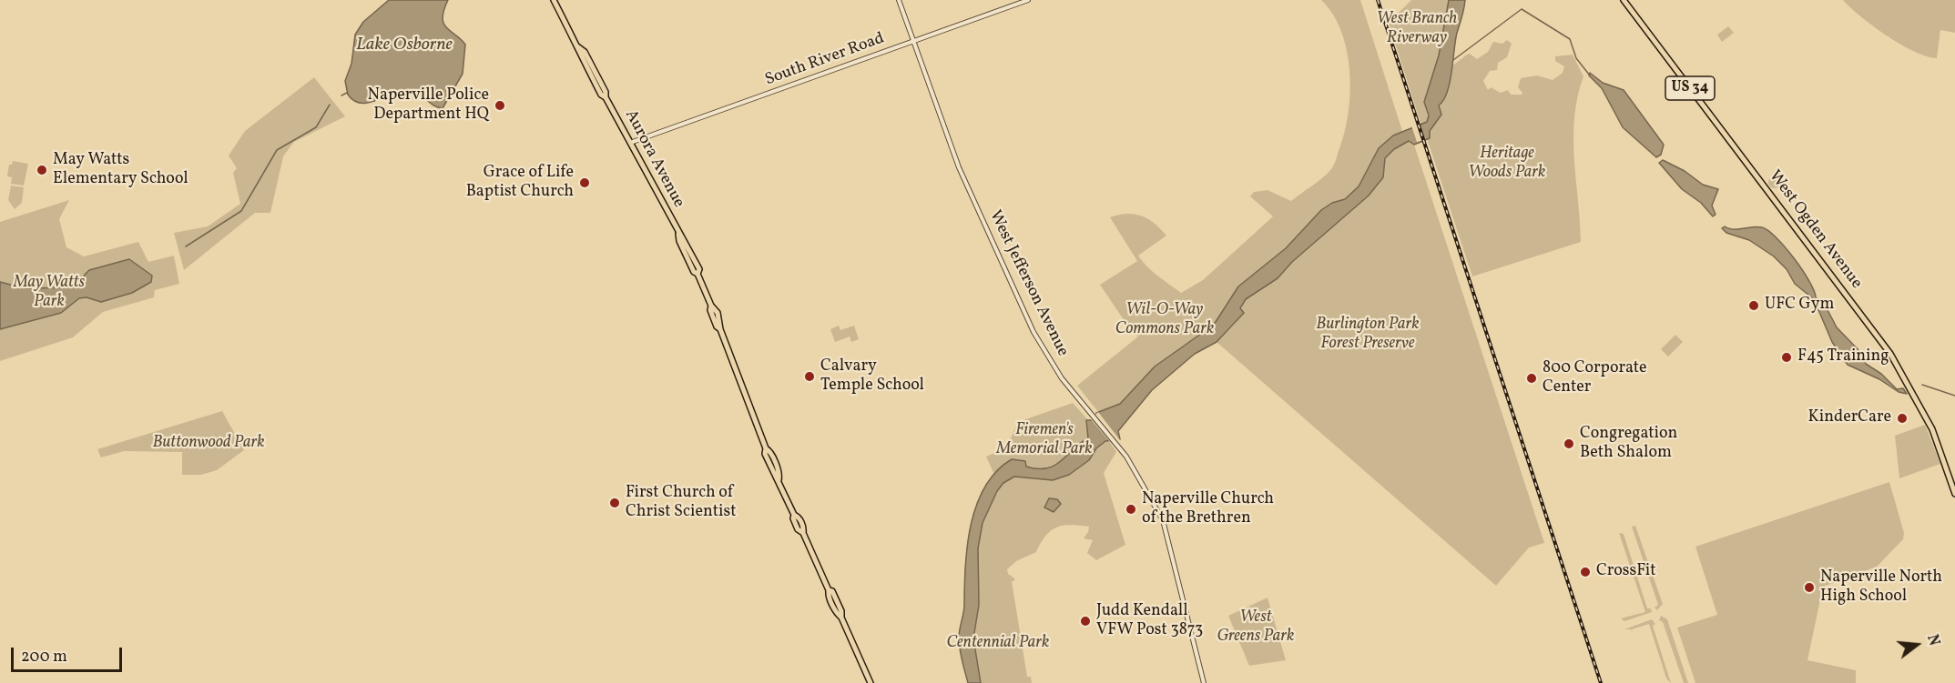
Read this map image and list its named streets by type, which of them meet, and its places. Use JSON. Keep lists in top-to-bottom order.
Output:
{
  "streets": {
    "main road": ["US 34", "Aurora Avenue", "West Ogden Avenue"],
    "street": ["South River Road", "West Jefferson Avenue"]
  },
  "crossings": [
    ["South River Road", "Aurora Avenue"],
    ["South River Road", "West Jefferson Avenue"]
  ],
  "water": ["Lake Osborne"],
  "parks": [
    "West Branch Riverway",
    "Heritage Woods Park",
    "May Watts Park",
    "Wil-O-Way Commons Park",
    "Burlington Park Forest Preserve",
    "Firemen's Memorial Park",
    "Buttonwood Park",
    "West Greens Park",
    "Centennial Park"
  ],
  "places": [
    "Naperville Police Department HQ",
    "May Watts Elementary School",
    "Grace of Life Baptist Church",
    "UFC Gym",
    "F45 Training",
    "Calvary Temple School",
    "800 Corporate Center",
    "KinderCare",
    "Congregation Beth Shalom",
    "First Church of Christ Scientist",
    "Naperville Church of the Brethren",
    "CrossFit",
    "Naperville North High School",
    "Judd Kendall VFW Post 3873"
  ],
  "scale_bar": "200 m",
  "north": "right"
}
